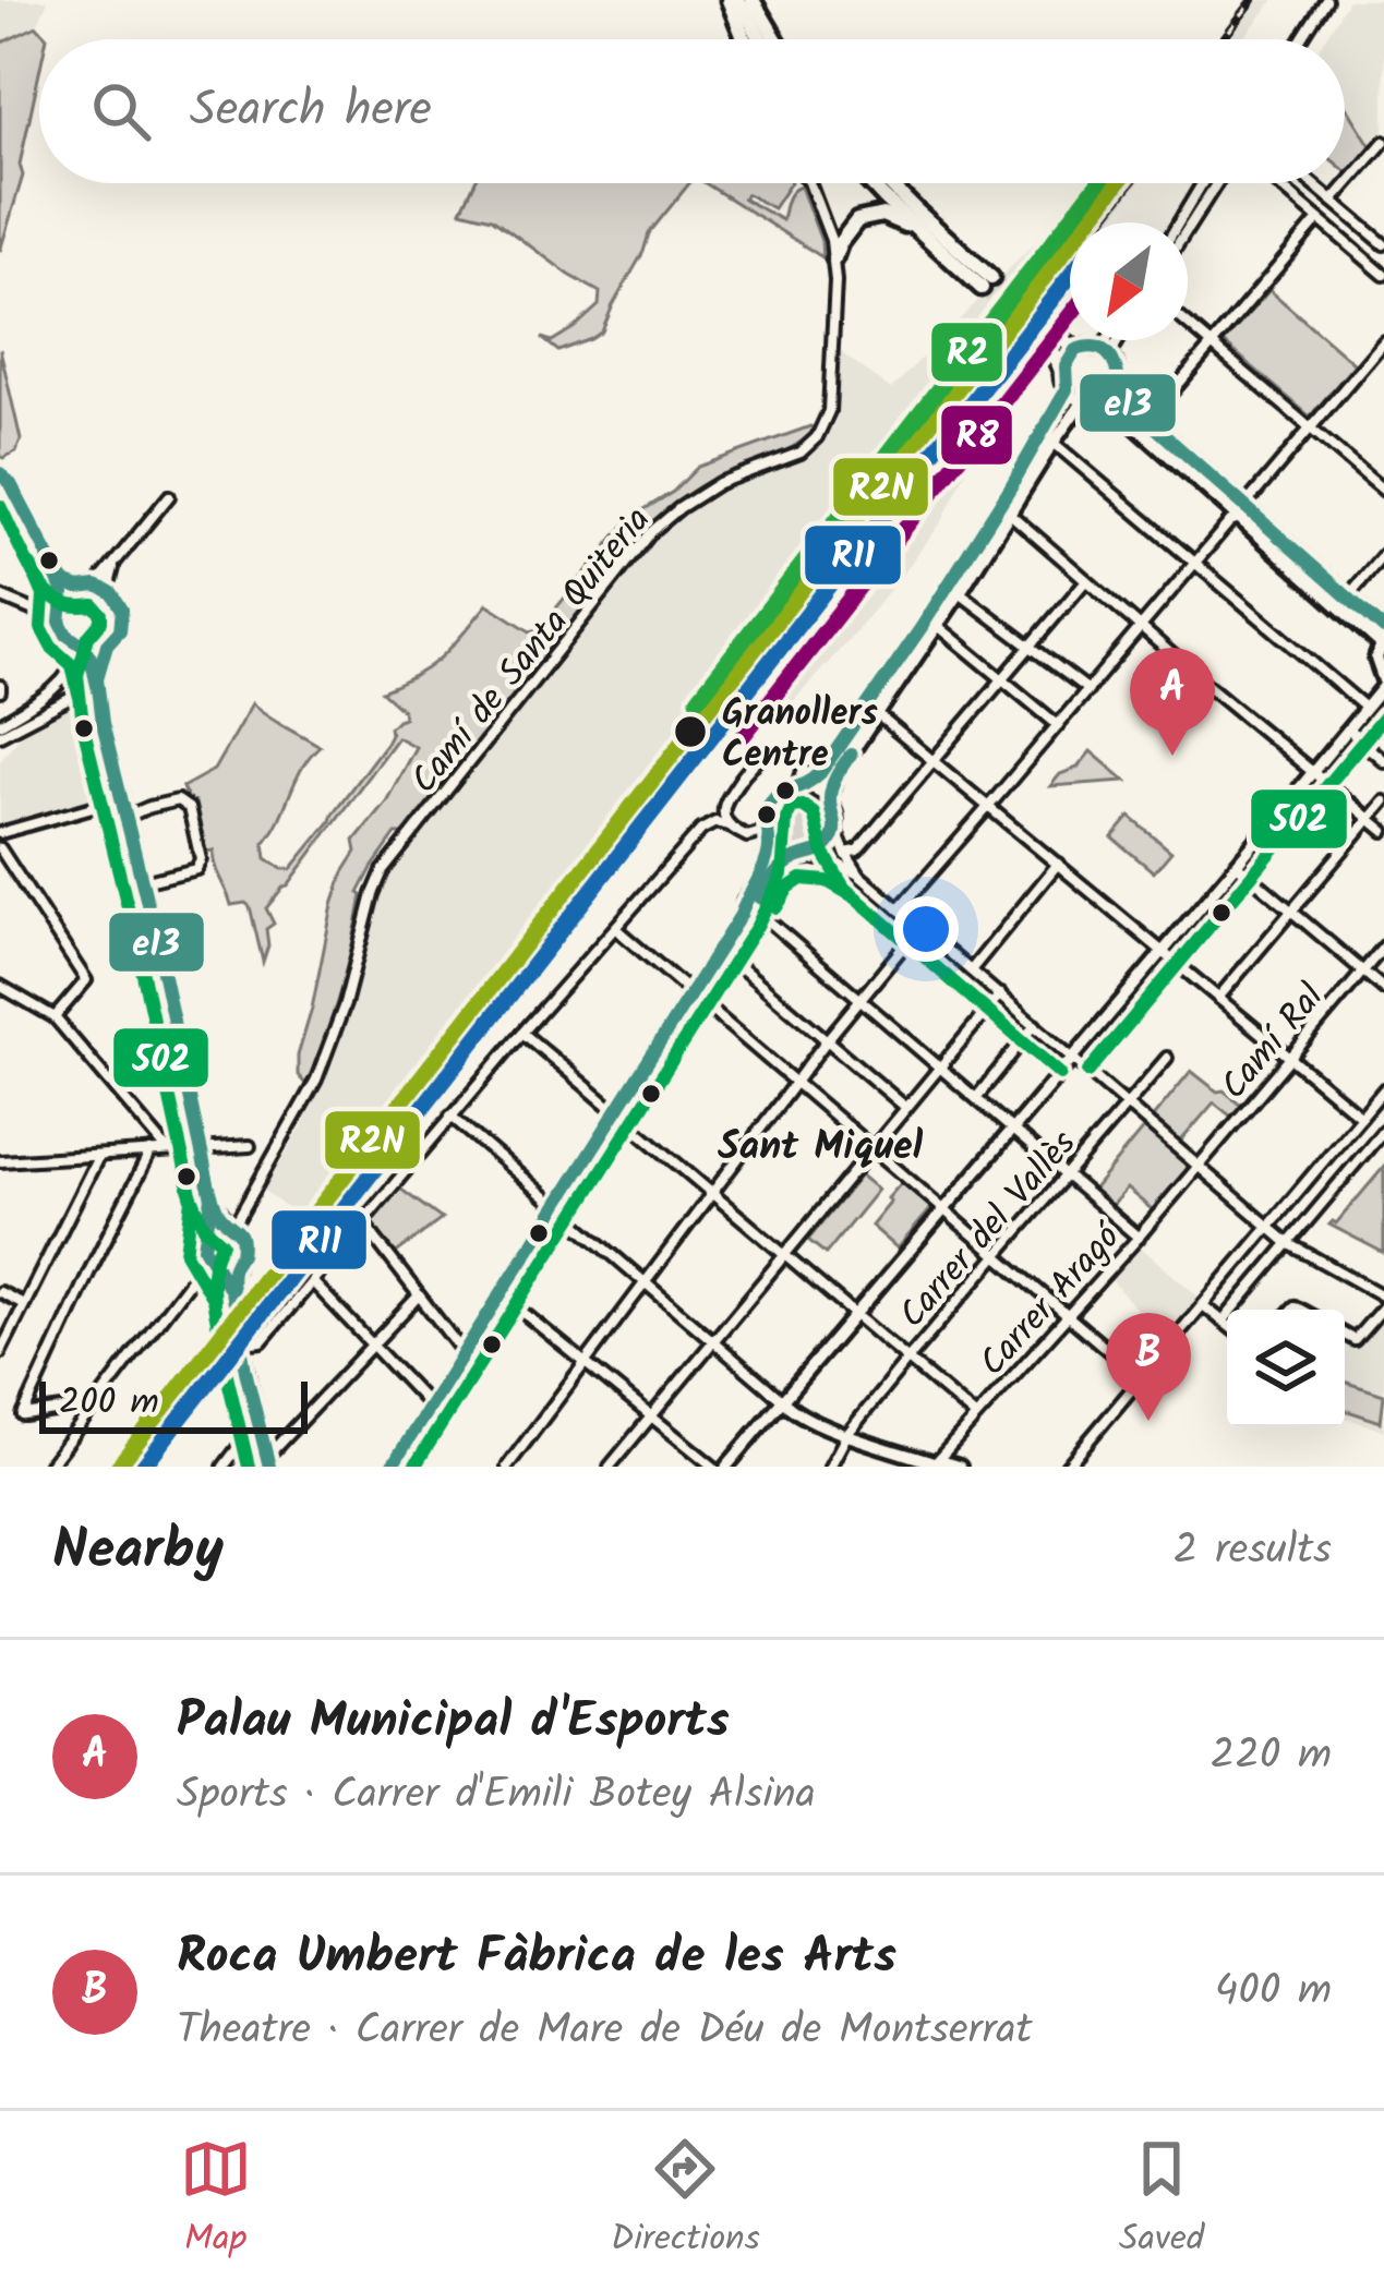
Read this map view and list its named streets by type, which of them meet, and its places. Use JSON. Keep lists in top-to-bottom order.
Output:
{
  "streets": {
    "street": [
      "Camí de Santa Quiteria",
      "Camí Ral",
      "Carrer del Vallès",
      "Carrer Aragó"
    ]
  },
  "crossings": [
    ["Camí Ral", "Carrer Aragó"]
  ],
  "districts": ["Sant Miquel"],
  "places": ["Granollers Centre"],
  "lines": [
    "transit line R2N",
    "transit line R2",
    "transit line R11",
    "transit line R8",
    "transit line e13",
    "transit line 502"
  ],
  "scale_bar": "200 m",
  "north": "bottom left",
  "page": {
    "search": "Search here",
    "pins": ["A", "B"],
    "scale": "200 m",
    "heading": ["Nearby", "2 results"],
    "list": [
      {
        "mark": "A",
        "name": "Palau Municipal d'Esports",
        "note": "Sports · Carrer d'Emili Botey Alsina",
        "value": "220 m"
      },
      {
        "mark": "B",
        "name": "Roca Umbert Fàbrica de les Arts",
        "note": "Theatre · Carrer de Mare de Déu de Montserrat",
        "value": "400 m"
      }
    ],
    "nav": ["Map", "Directions", "Saved"]
  }
}
